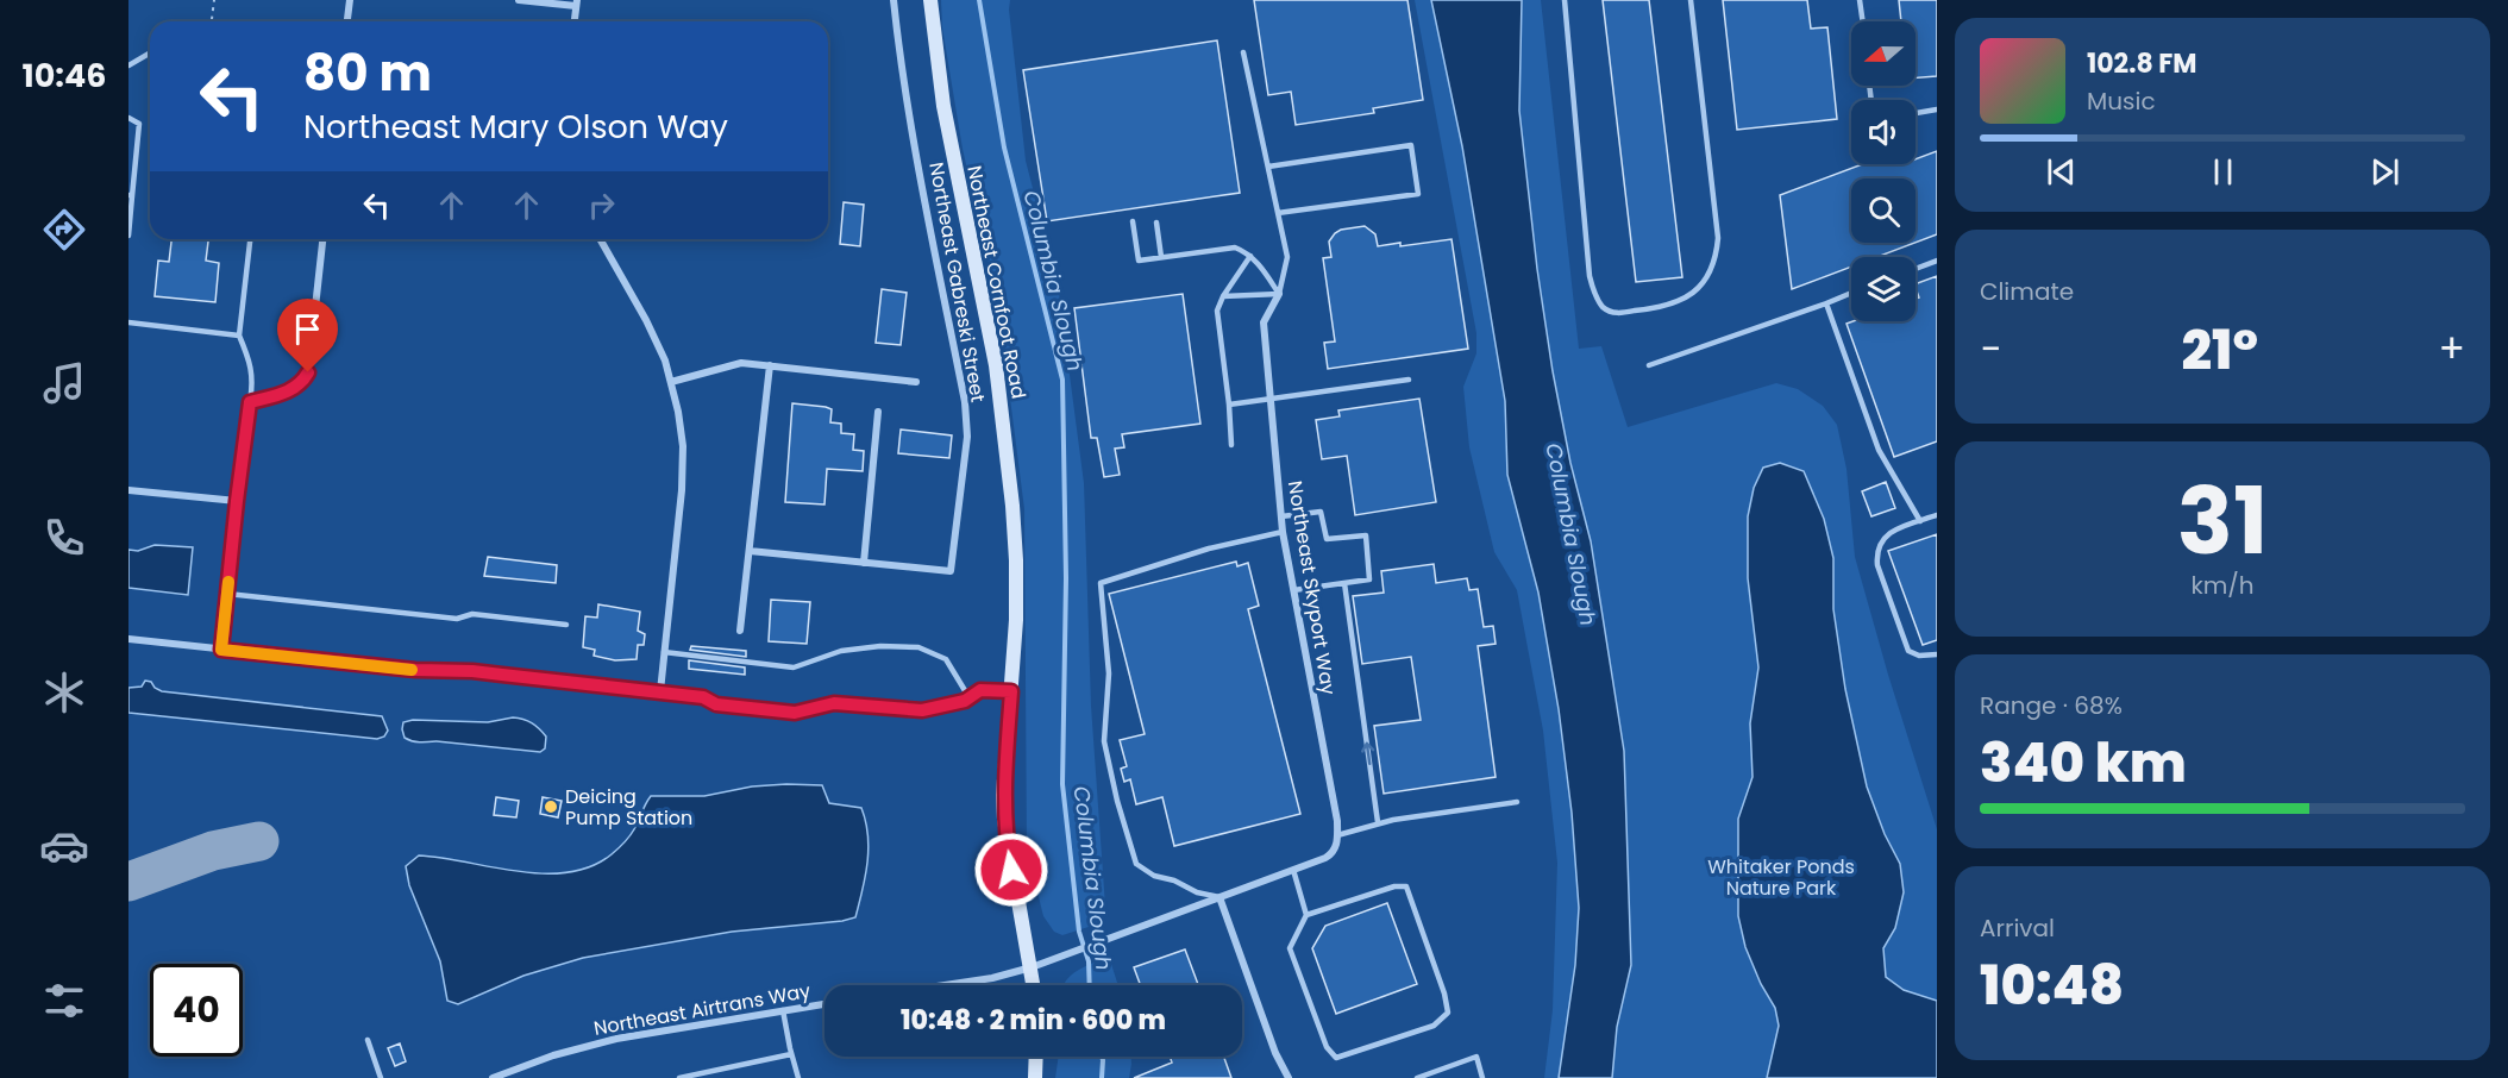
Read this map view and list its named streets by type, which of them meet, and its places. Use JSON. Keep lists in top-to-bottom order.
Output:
{
  "streets": {
    "street": [
      "Northeast Gabreski Street",
      "Northeast Cornfoot Road",
      "Northeast Skyport Way",
      "Northeast Airtrans Way"
    ]
  },
  "water": ["Columbia Slough"],
  "parks": ["Whitaker Ponds Nature Park"],
  "places": ["Deicing Pump Station"],
  "north": "left",
  "page": {
    "tabs": "10:46",
    "turn": ["80 m", "Northeast Mary Olson Way"],
    "song": ["102.8 FM", "Music"],
    "tile": [
      "Climate",
      ["31", "km/h"],
      ["Range · 68%", "340 km"],
      ["Arrival", "10:48"]
    ],
    "heat": ["−", "21°", "+"],
    "limit": "40",
    "trip": "10:48 · 2 min · 600 m"
  }
}
